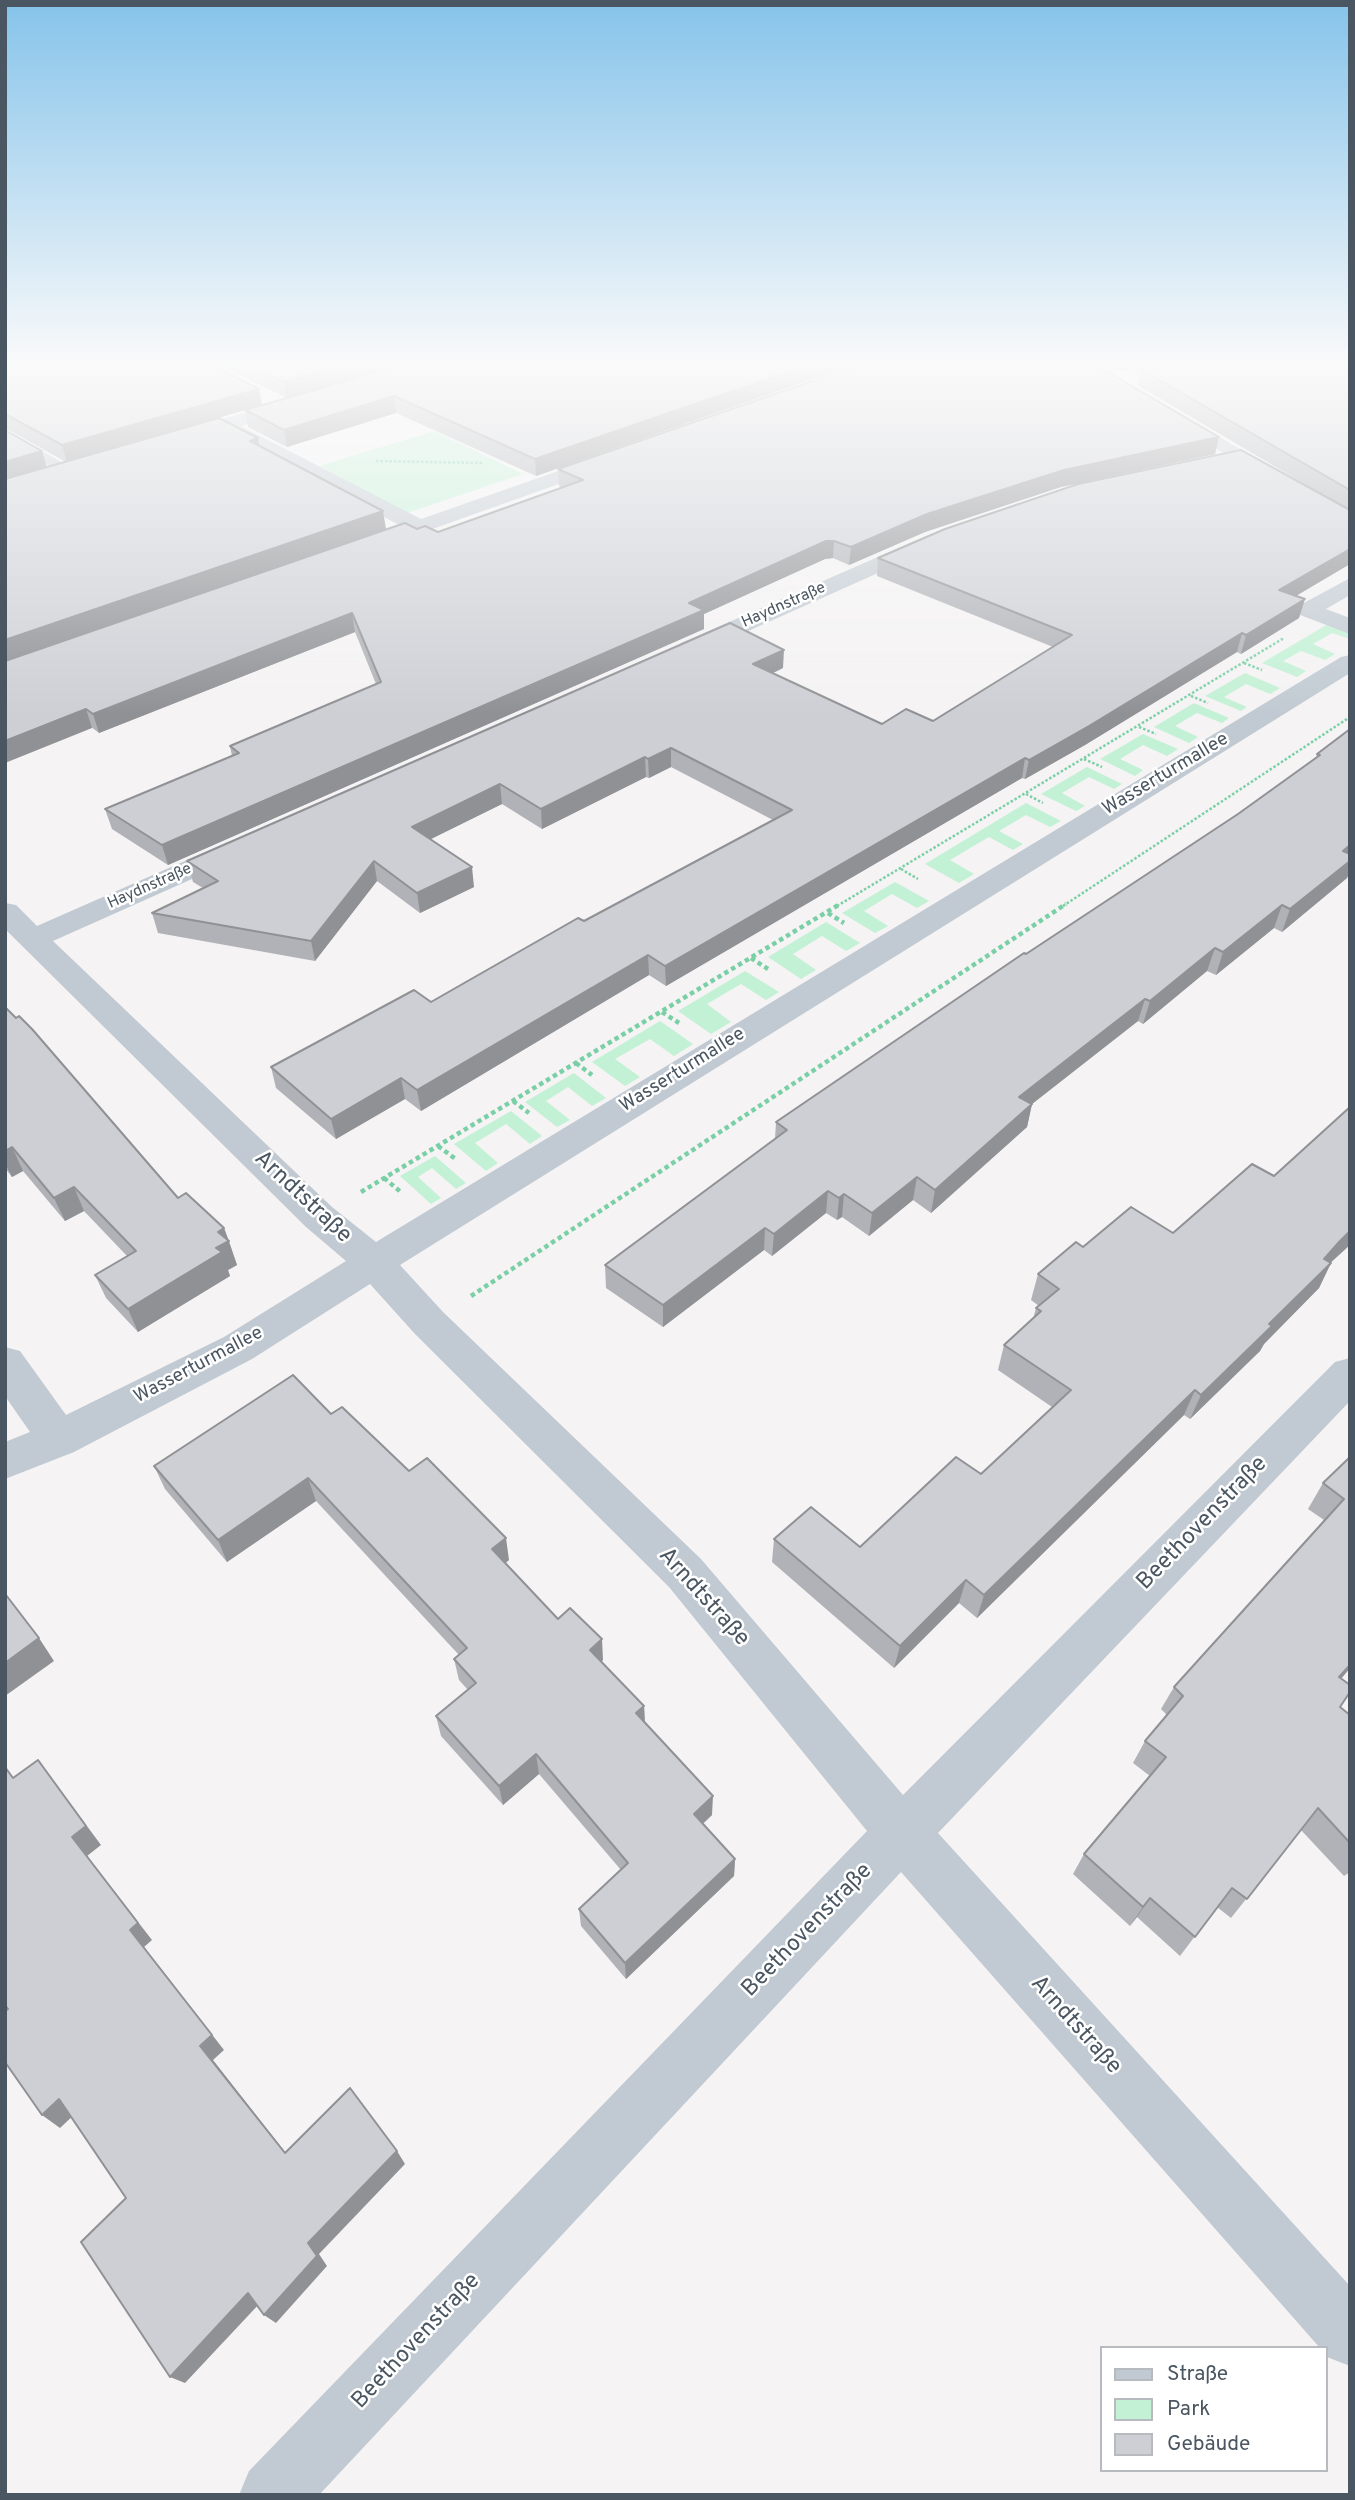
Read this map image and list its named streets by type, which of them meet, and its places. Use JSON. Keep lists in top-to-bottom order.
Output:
{
  "streets": {
    "street": [
      "Haydnstraße",
      "Wasserturmallee",
      "Arndtstraße",
      "Beethovenstraße"
    ]
  },
  "crossings": [
    ["Haydnstraße", "Arndtstraße"],
    ["Wasserturmallee", "Arndtstraße"],
    ["Arndtstraße", "Beethovenstraße"]
  ],
  "legend": ["Straße", "Park", "Gebäude"]
}
